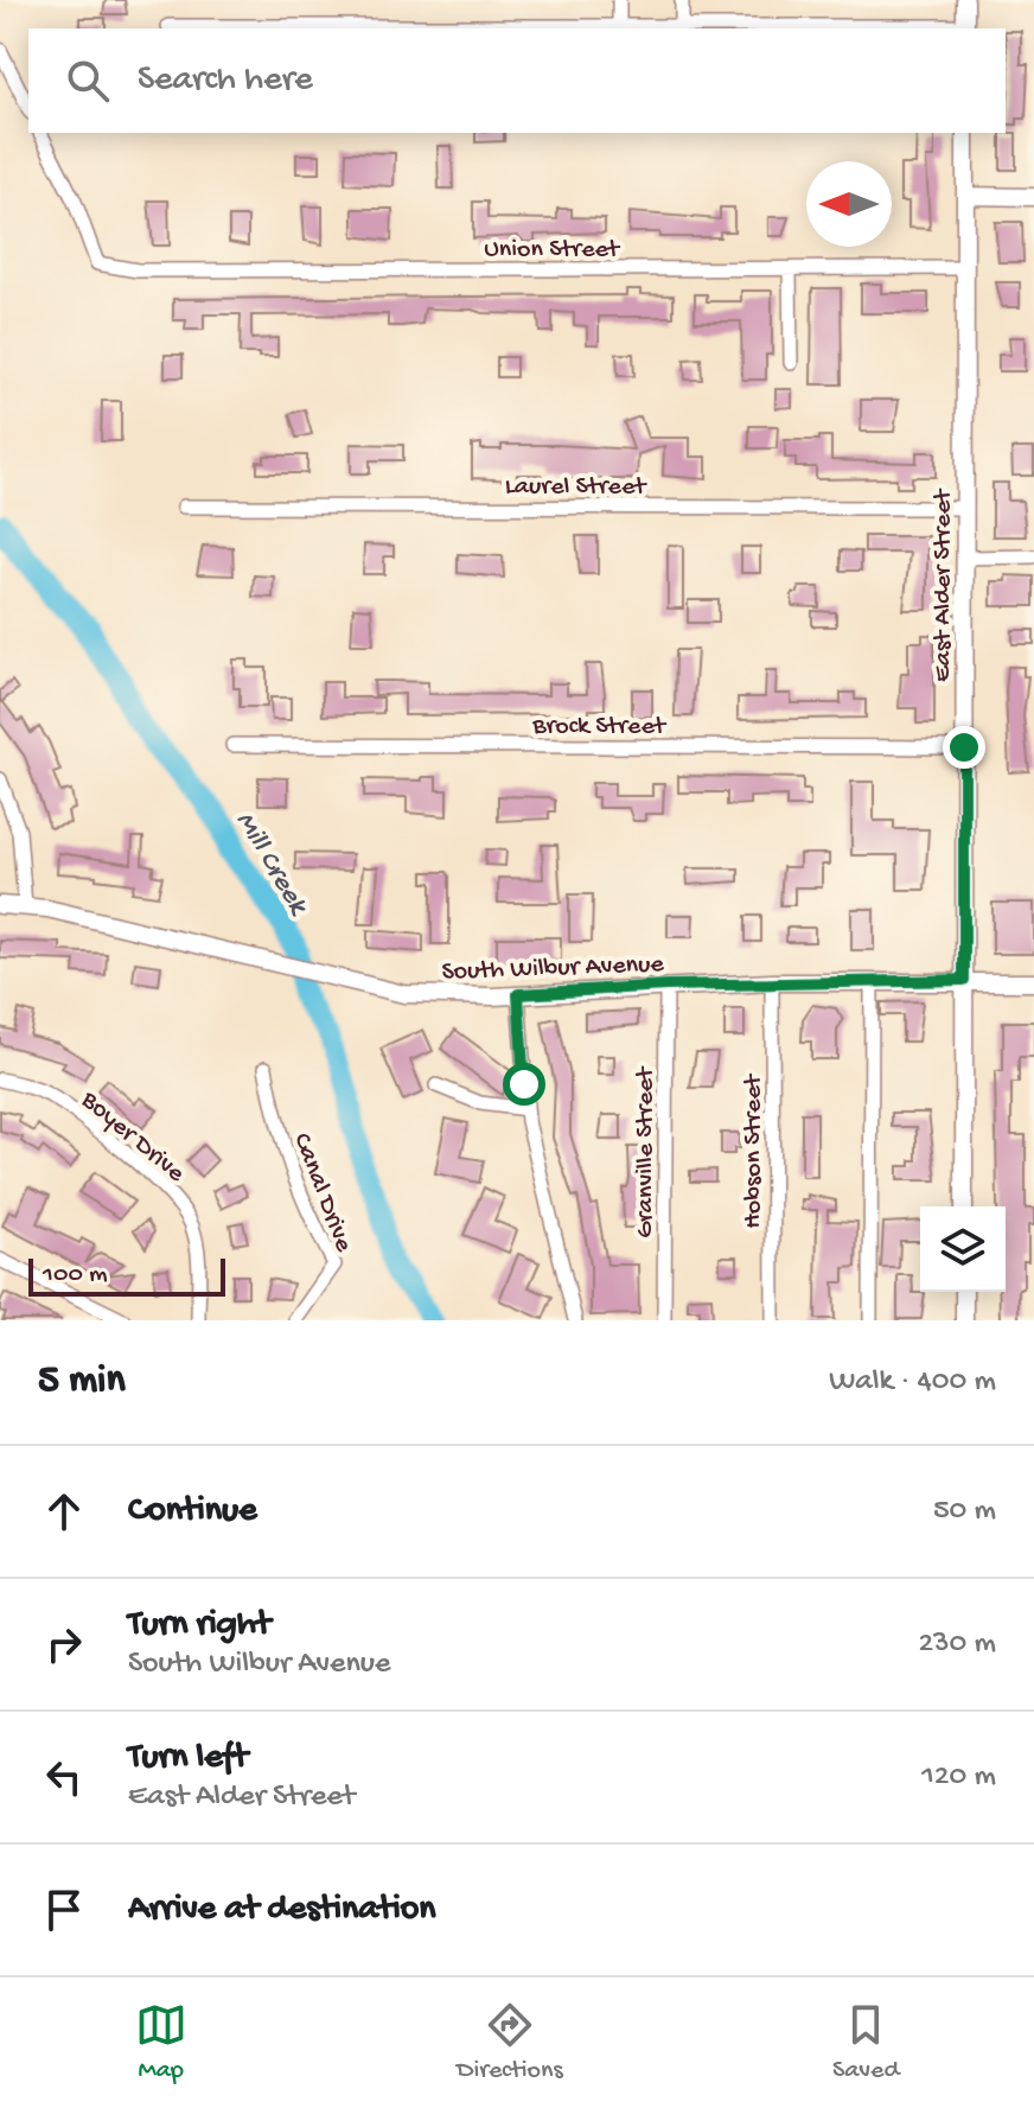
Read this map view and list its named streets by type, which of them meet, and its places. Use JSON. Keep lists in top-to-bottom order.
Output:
{
  "streets": {
    "main road": ["East Alder Street", "South Wilbur Avenue"],
    "street": [
      "Union Street",
      "Laurel Street",
      "Brock Street",
      "Boyer Drive",
      "Hobson Street",
      "Granville Street",
      "Canal Drive"
    ]
  },
  "crossings": [
    ["Union Street", "East Alder Street"],
    ["Laurel Street", "East Alder Street"],
    ["East Alder Street", "Brock Street"],
    ["East Alder Street", "South Wilbur Avenue"],
    ["South Wilbur Avenue", "Hobson Street"],
    ["South Wilbur Avenue", "Granville Street"]
  ],
  "water": ["Mill Creek"],
  "scale_bar": "100 m",
  "north": "left",
  "page": {
    "search": "Search here",
    "scale": "100 m",
    "heading": ["5 min", "Walk · 400 m"],
    "list": [
      ["Continue", "50 m"],
      ["Turn right", "South Wilbur Avenue", "230 m"],
      ["Turn left", "East Alder Street", "120 m"],
      "Arrive at destination"
    ],
    "nav": ["Map", "Directions", "Saved"]
  }
}
